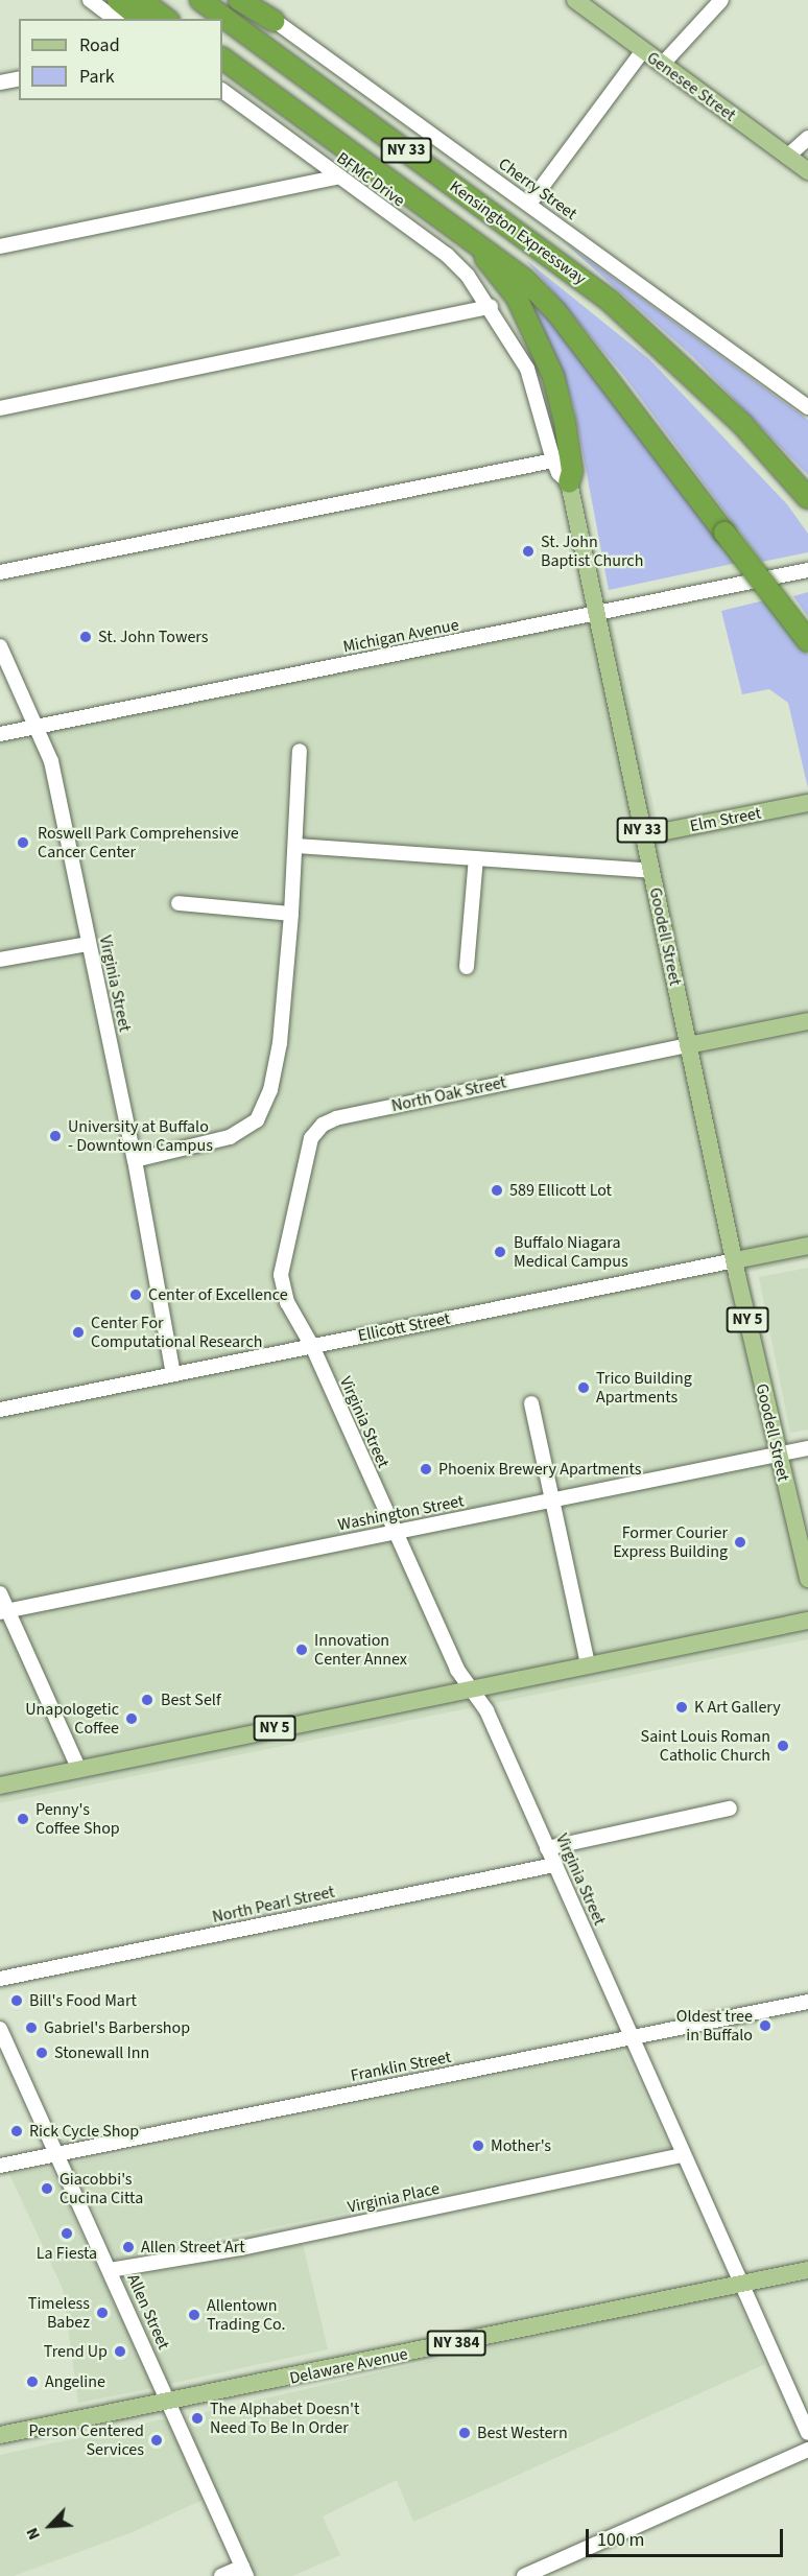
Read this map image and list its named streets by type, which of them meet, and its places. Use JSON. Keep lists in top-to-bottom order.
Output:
{
  "streets": {
    "highway": ["NY 33", "Kensington Expressway"],
    "main road": [
      "Genesee Street",
      "Elm Street",
      "Goodell Street",
      "North Oak Street",
      "NY 5",
      "Ellicott Street",
      "NY 384",
      "Delaware Avenue"
    ],
    "street": [
      "BFMC Drive",
      "Cherry Street",
      "Michigan Avenue",
      "Virginia Street",
      "Washington Street",
      "North Pearl Street",
      "Franklin Street",
      "Virginia Place",
      "Allen Street"
    ]
  },
  "crossings": [
    ["NY 33", "Kensington Expressway"],
    ["NY 33", "Goodell Street"],
    ["BFMC Drive", "Goodell Street"],
    ["Michigan Avenue", "Goodell Street"],
    ["Michigan Avenue", "Virginia Street"],
    ["Elm Street", "Goodell Street"],
    ["Goodell Street", "North Oak Street"],
    ["Goodell Street", "Ellicott Street"],
    ["Goodell Street", "Washington Street"],
    ["Virginia Street", "North Oak Street"],
    ["Virginia Street", "NY 5"],
    ["Virginia Street", "Ellicott Street"],
    ["Virginia Street", "Washington Street"],
    ["Virginia Street", "North Pearl Street"],
    ["Virginia Street", "Franklin Street"],
    ["Virginia Street", "Virginia Place"],
    ["Virginia Street", "Delaware Avenue"],
    ["North Oak Street", "Ellicott Street"],
    ["Franklin Street", "Allen Street"],
    ["Virginia Place", "Allen Street"],
    ["Allen Street", "Delaware Avenue"]
  ],
  "places": [
    "St. John Baptist Church",
    "St. John Towers",
    "Roswell Park Comprehensive Cancer Center",
    "University at Buffalo - Downtown Campus",
    "589 Ellicott Lot",
    "Buffalo Niagara Medical Campus",
    "Center of Excellence",
    "Center For Computational Research",
    "Trico Building Apartments",
    "Phoenix Brewery Apartments",
    "Former Courier Express Building",
    "Innovation Center Annex",
    "Best Self",
    "K Art Gallery",
    "Unapologetic Coffee",
    "Saint Louis Roman Catholic Church",
    "Penny's Coffee Shop",
    "Bill's Food Mart",
    "Oldest tree in Buffalo",
    "Gabriel's Barbershop",
    "Stonewall Inn",
    "Rick Cycle Shop",
    "Mother's",
    "Giacobbi's Cucina Citta",
    "La Fiesta",
    "Allen Street Art",
    "Timeless Babez",
    "Allentown Trading Co.",
    "Trend Up",
    "Angeline",
    "The Alphabet Doesn't Need To Be In Order",
    "Best Western",
    "Person Centered Services"
  ],
  "legend": ["Road", "Park"],
  "scale_bar": "100 m",
  "north": "bottom left"
}
